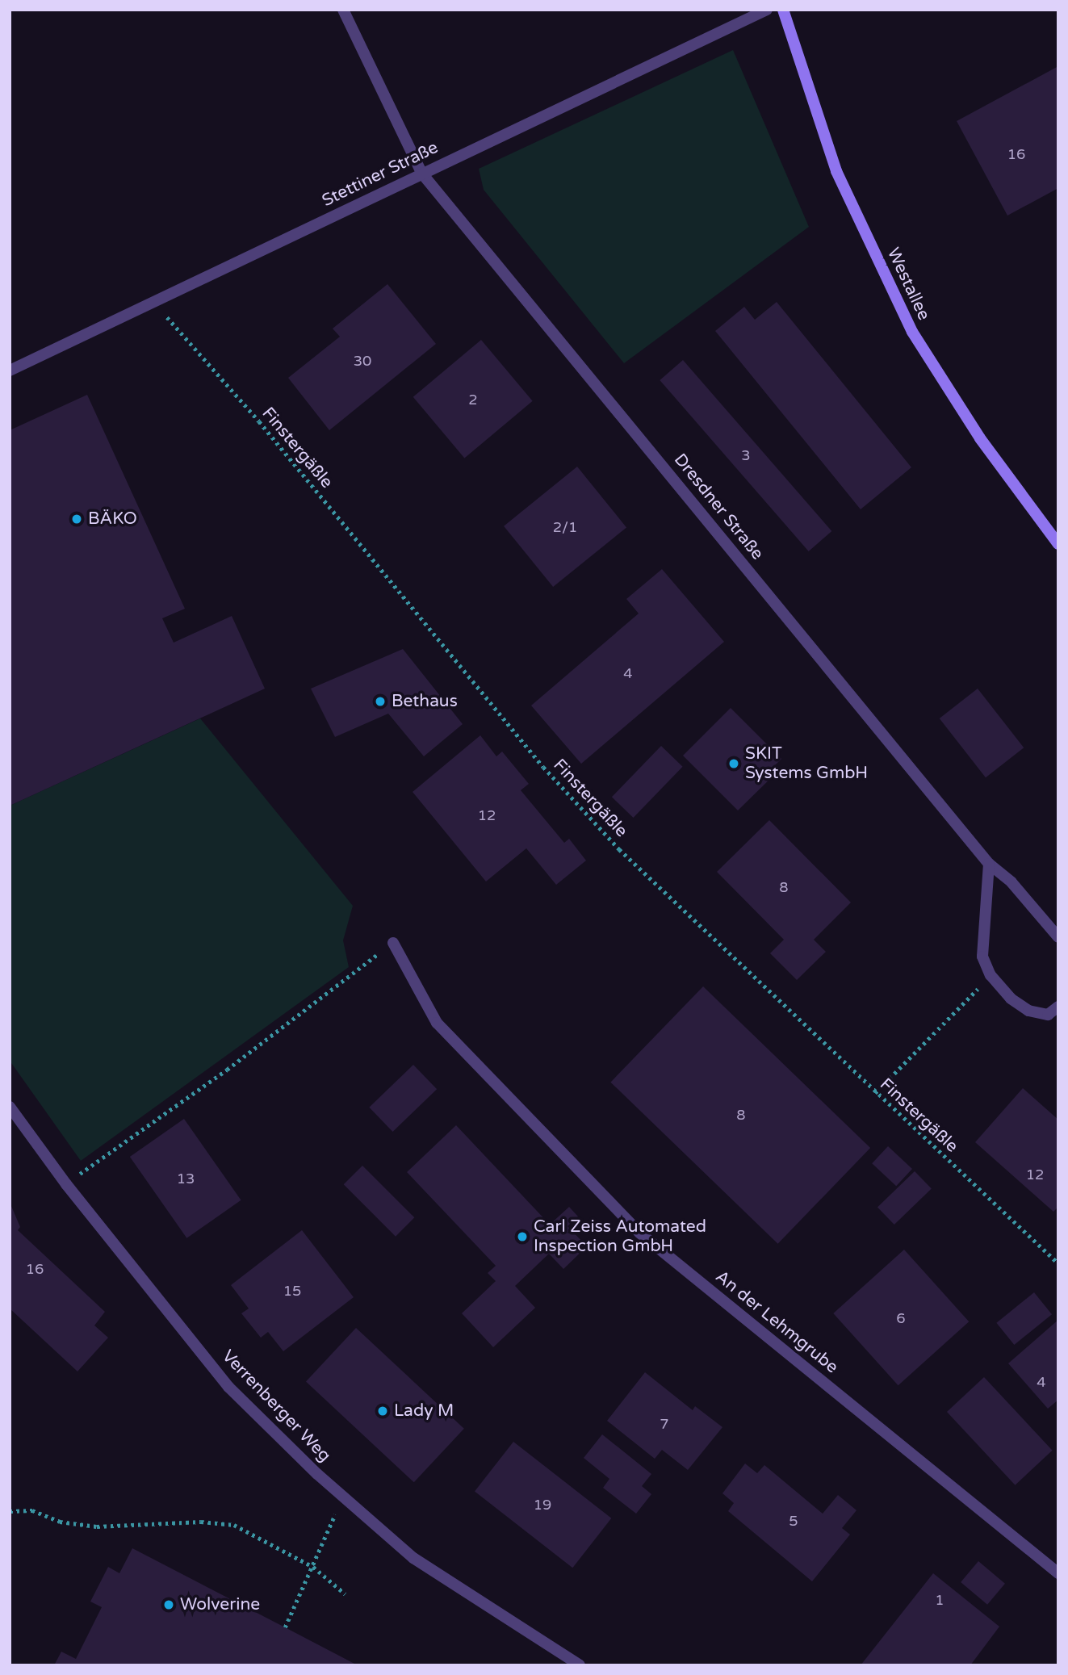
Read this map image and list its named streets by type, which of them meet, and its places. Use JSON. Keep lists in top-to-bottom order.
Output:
{
  "streets": {
    "main road": ["Westallee"],
    "street": [
      "Stettiner Straße",
      "Dresdner Straße",
      "An der Lehmgrube",
      "Verrenberger Weg"
    ],
    "path": ["Finstergäßle"]
  },
  "crossings": [
    ["Stettiner Straße", "Finstergäßle"],
    ["Stettiner Straße", "Dresdner Straße"]
  ],
  "places": [
    "BÄKO",
    "Bethaus",
    "SKIT Systems GmbH",
    "Carl Zeiss Automated Inspection GmbH",
    "Lady M",
    "Wolverine"
  ],
  "house_numbers": [
    "16",
    "30",
    "2",
    "3",
    "2/1",
    "4",
    "12",
    "8",
    "8",
    "12",
    "13",
    "16",
    "15",
    "6",
    "4",
    "7",
    "19",
    "5",
    "1"
  ]
}
